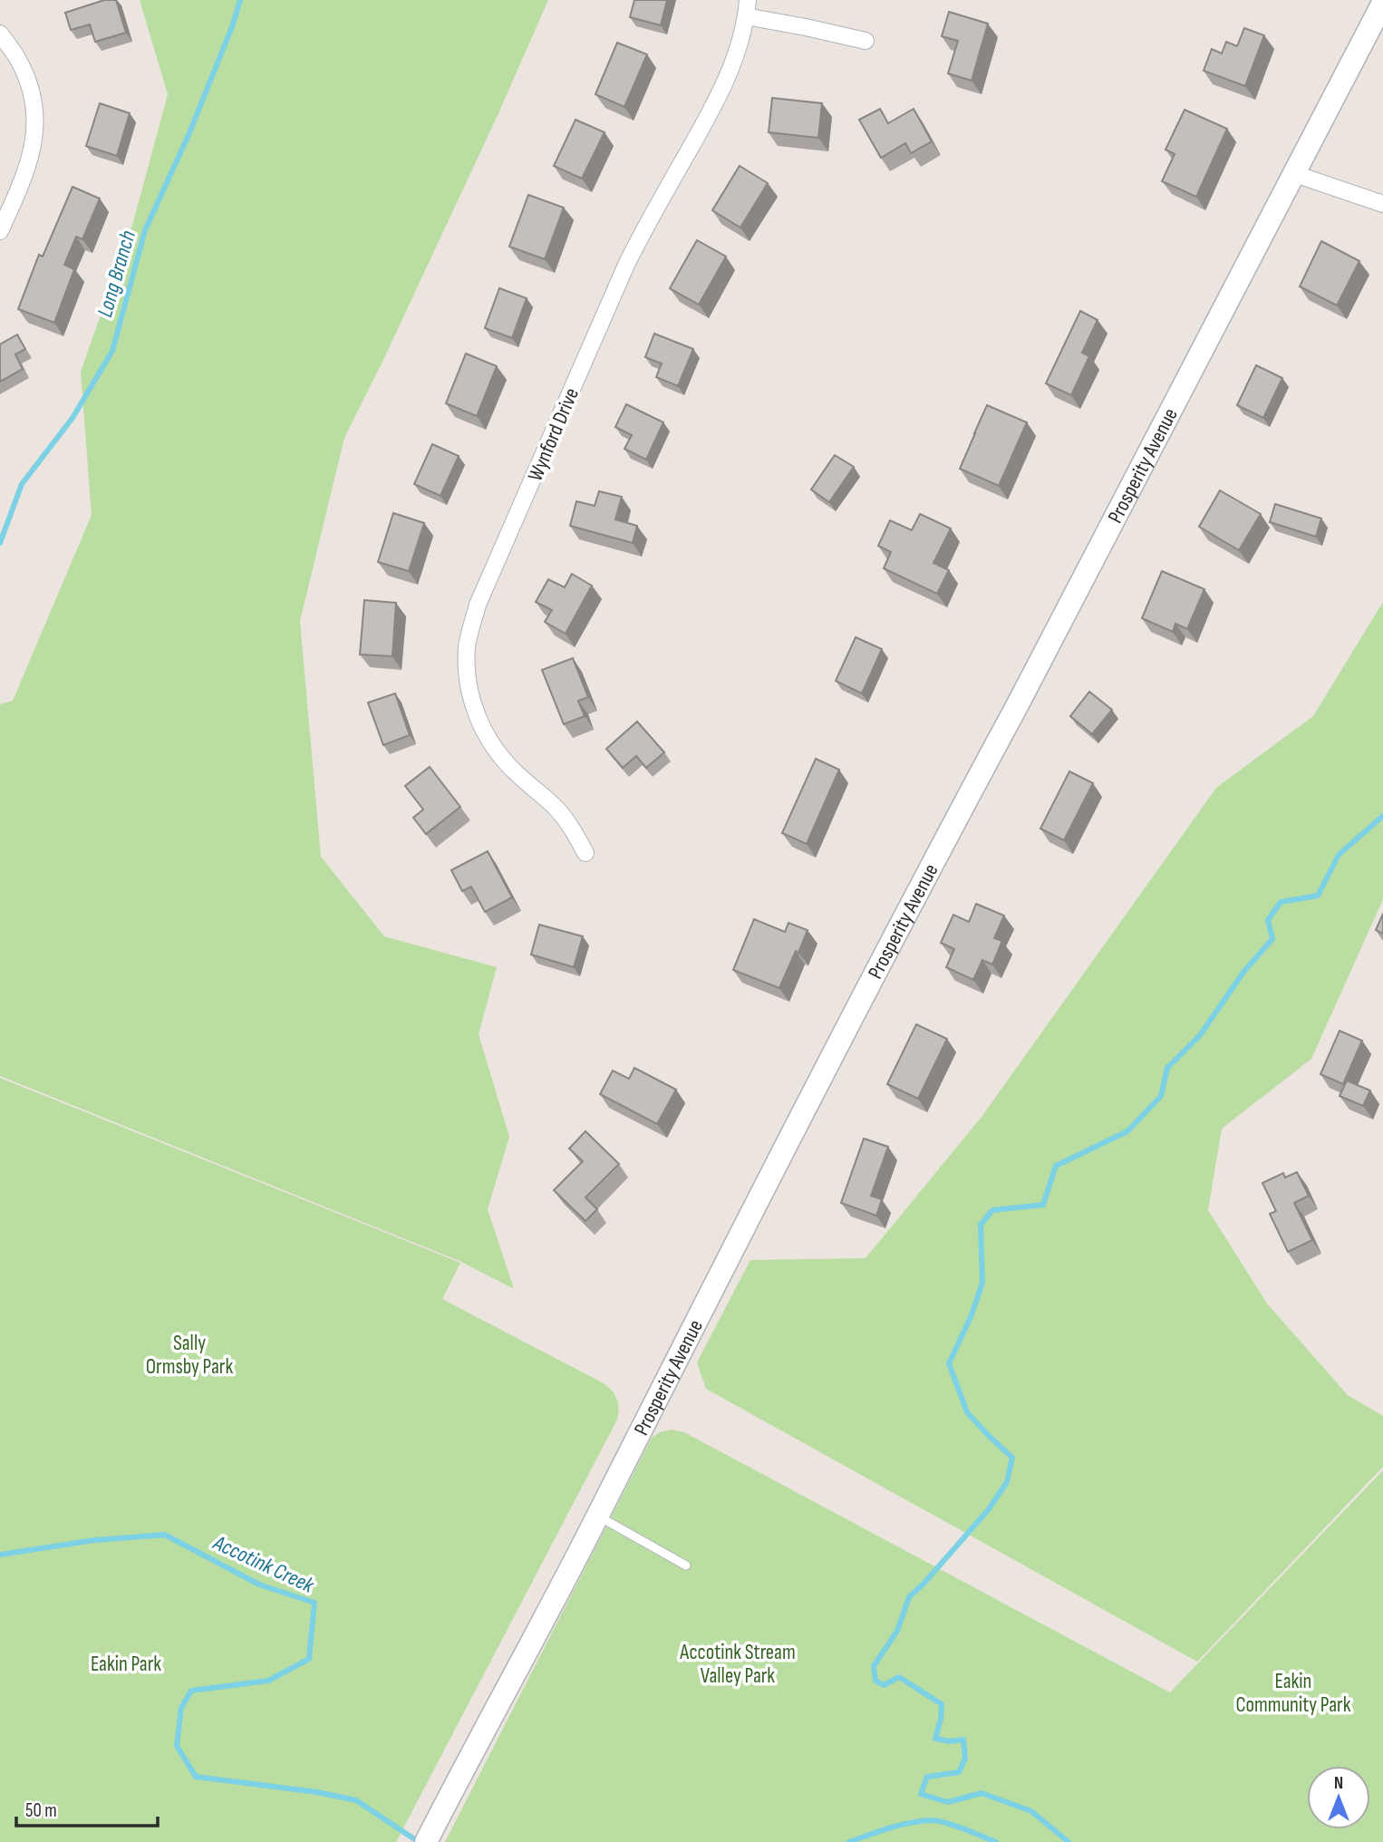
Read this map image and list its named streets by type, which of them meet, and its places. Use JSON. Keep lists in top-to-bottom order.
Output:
{
  "streets": {
    "main road": ["Prosperity Avenue"],
    "street": ["Wynford Drive"]
  },
  "water": ["Long Branch", "Accotink Creek"],
  "parks": [
    "Sally Ormsby Park",
    "Accotink Stream Valley Park",
    "Eakin Park",
    "Eakin Community Park"
  ],
  "scale_bar": "50 m",
  "north": "top"
}
